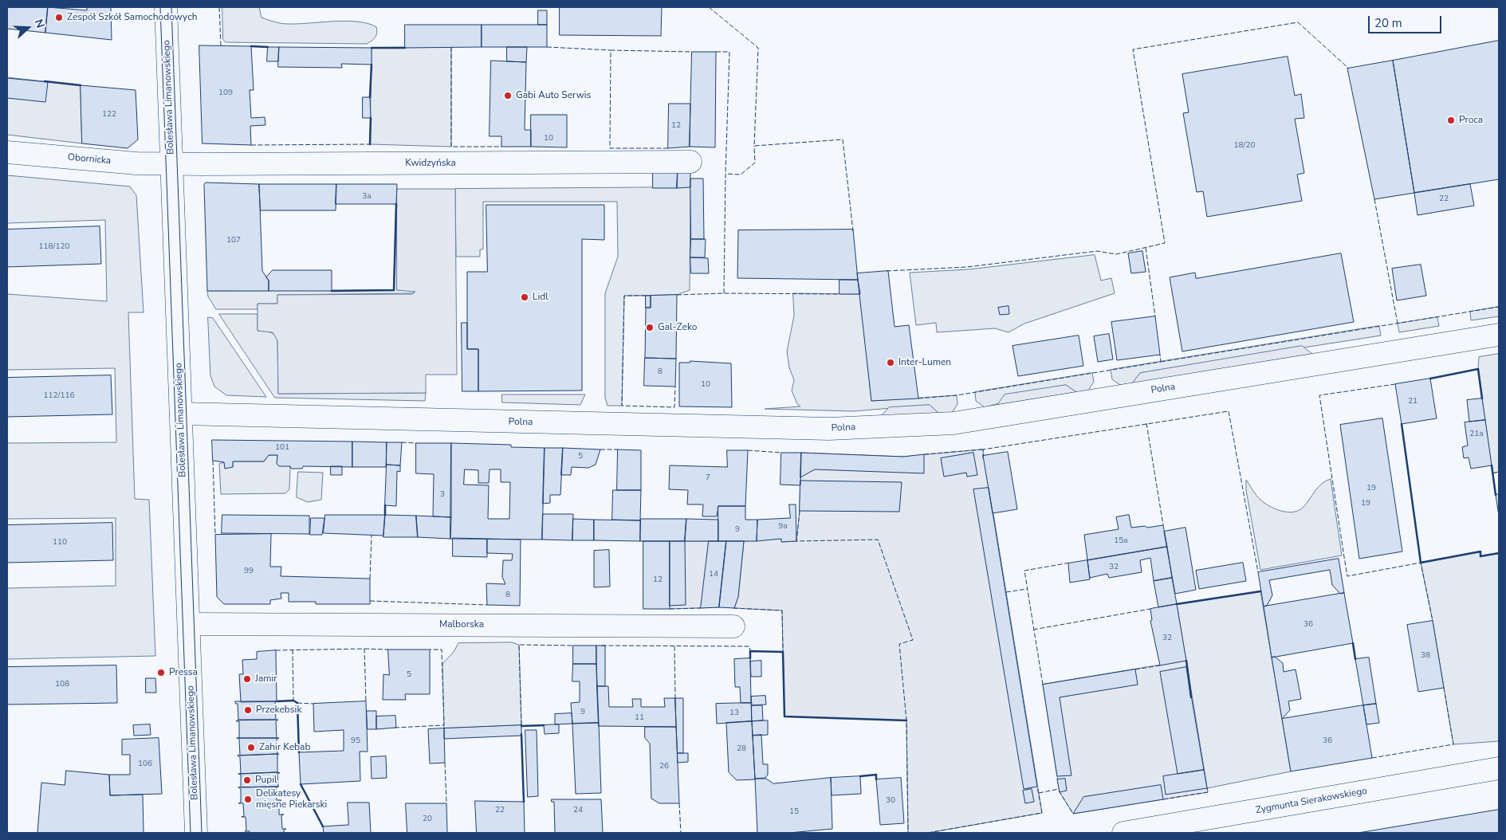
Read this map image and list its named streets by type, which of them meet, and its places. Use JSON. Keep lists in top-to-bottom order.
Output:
{
  "streets": {
    "street": [
      "Bolesława Limanowskiego",
      "Obornicka",
      "Kwidzyńska",
      "Polna",
      "Malborska",
      "Zygmunta Sierakowskiego"
    ]
  },
  "crossings": [
    ["Bolesława Limanowskiego", "Obornicka"],
    ["Bolesława Limanowskiego", "Kwidzyńska"],
    ["Bolesława Limanowskiego", "Polna"],
    ["Bolesława Limanowskiego", "Malborska"],
    ["Obornicka", "Kwidzyńska"]
  ],
  "places": [
    "Zespół Szkół Samochodowych",
    "Gabi Auto Serwis",
    "Proca",
    "Lidl",
    "Gal-Zeko",
    "Inter-Lumen",
    "Pressa",
    "Jamir",
    "Przekebsik",
    "Zahir Kebab",
    "Pupil",
    "Delikatesy mięsne Piekarski"
  ],
  "house_numbers": [
    "109",
    "122",
    "12",
    "10",
    "18/20",
    "3a",
    "22",
    "107",
    "118/120",
    "8",
    "10",
    "112/116",
    "21",
    "21a",
    "101",
    "5",
    "7",
    "19",
    "3",
    "19",
    "9a",
    "9",
    "15a",
    "110",
    "32",
    "99",
    "14",
    "12",
    "8",
    "36",
    "32",
    "38",
    "5",
    "108",
    "9",
    "13",
    "11",
    "95",
    "36",
    "28",
    "106",
    "26",
    "30",
    "22",
    "24",
    "15",
    "20"
  ],
  "scale_bar": "20 m",
  "north": "right"
}
